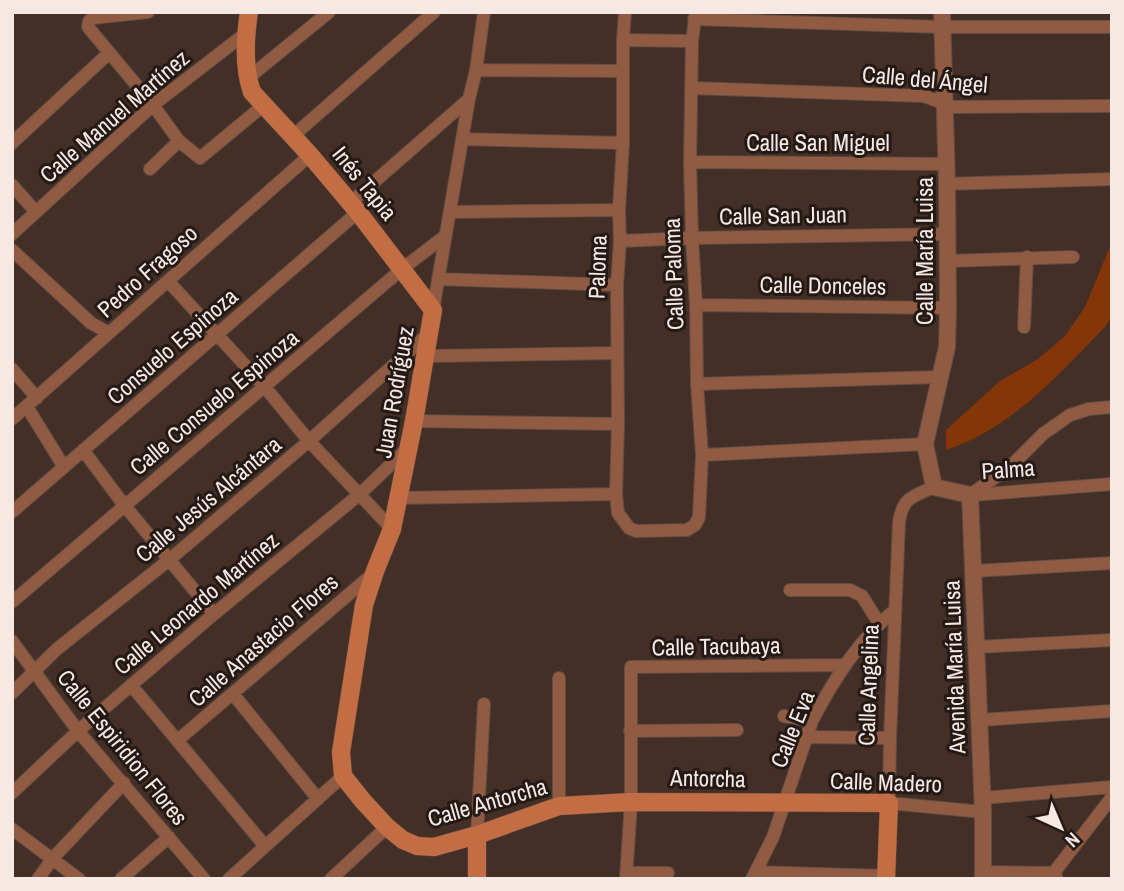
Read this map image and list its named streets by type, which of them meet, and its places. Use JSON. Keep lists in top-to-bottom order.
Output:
{
  "streets": {
    "main road": [
      "Inés Tapia",
      "Juan Rodríguez",
      "Calle Angelina",
      "Antorcha",
      "Calle Madero",
      "Calle Antorcha"
    ],
    "street": [
      "Calle del Ángel",
      "Calle Manuel Martínez",
      "Calle San Miguel",
      "Calle San Juan",
      "Calle María Luisa",
      "Paloma",
      "Pedro Fragoso",
      "Calle Paloma",
      "Calle Donceles",
      "Consuelo Espinoza",
      "Calle Consuelo Espinoza",
      "Palma",
      "Calle Jesús Alcántara",
      "Calle Leonardo Martínez",
      "Calle Anastacio Flores",
      "Calle Tacubaya",
      "Avenida María Luisa",
      "Calle Eva",
      "Calle Espiridion Flores"
    ]
  },
  "crossings": [
    ["Calle del Ángel", "Calle María Luisa"],
    ["Calle del Ángel", "Calle Paloma"],
    ["Calle San Miguel", "Calle María Luisa"],
    ["Calle San Miguel", "Calle Paloma"],
    ["Inés Tapia", "Pedro Fragoso"],
    ["Inés Tapia", "Consuelo Espinoza"],
    ["Inés Tapia", "Juan Rodríguez"],
    ["Inés Tapia", "Calle Consuelo Espinoza"],
    ["Calle San Juan", "Calle María Luisa"],
    ["Calle San Juan", "Paloma"],
    ["Calle San Juan", "Calle Paloma"],
    ["Calle María Luisa", "Calle Donceles"],
    ["Calle María Luisa", "Palma"],
    ["Calle María Luisa", "Calle Angelina"],
    ["Paloma", "Calle Paloma"],
    ["Calle Paloma", "Calle Donceles"],
    ["Consuelo Espinoza", "Juan Rodríguez"],
    ["Juan Rodríguez", "Calle Consuelo Espinoza"],
    ["Juan Rodríguez", "Calle Jesús Alcántara"],
    ["Juan Rodríguez", "Calle Leonardo Martínez"],
    ["Juan Rodríguez", "Calle Anastacio Flores"],
    ["Juan Rodríguez", "Calle Antorcha"],
    ["Palma", "Avenida María Luisa"],
    ["Palma", "Calle Angelina"],
    ["Calle Jesús Alcántara", "Calle Espiridion Flores"],
    ["Calle Leonardo Martínez", "Calle Espiridion Flores"],
    ["Calle Tacubaya", "Calle Eva"],
    ["Calle Tacubaya", "Antorcha"],
    ["Calle Tacubaya", "Calle Antorcha"],
    ["Avenida María Luisa", "Calle Madero"],
    ["Calle Angelina", "Calle Eva"],
    ["Calle Angelina", "Calle Madero"],
    ["Calle Eva", "Antorcha"],
    ["Calle Eva", "Calle Madero"],
    ["Antorcha", "Calle Madero"],
    ["Antorcha", "Calle Antorcha"]
  ],
  "north": "bottom right"
}
